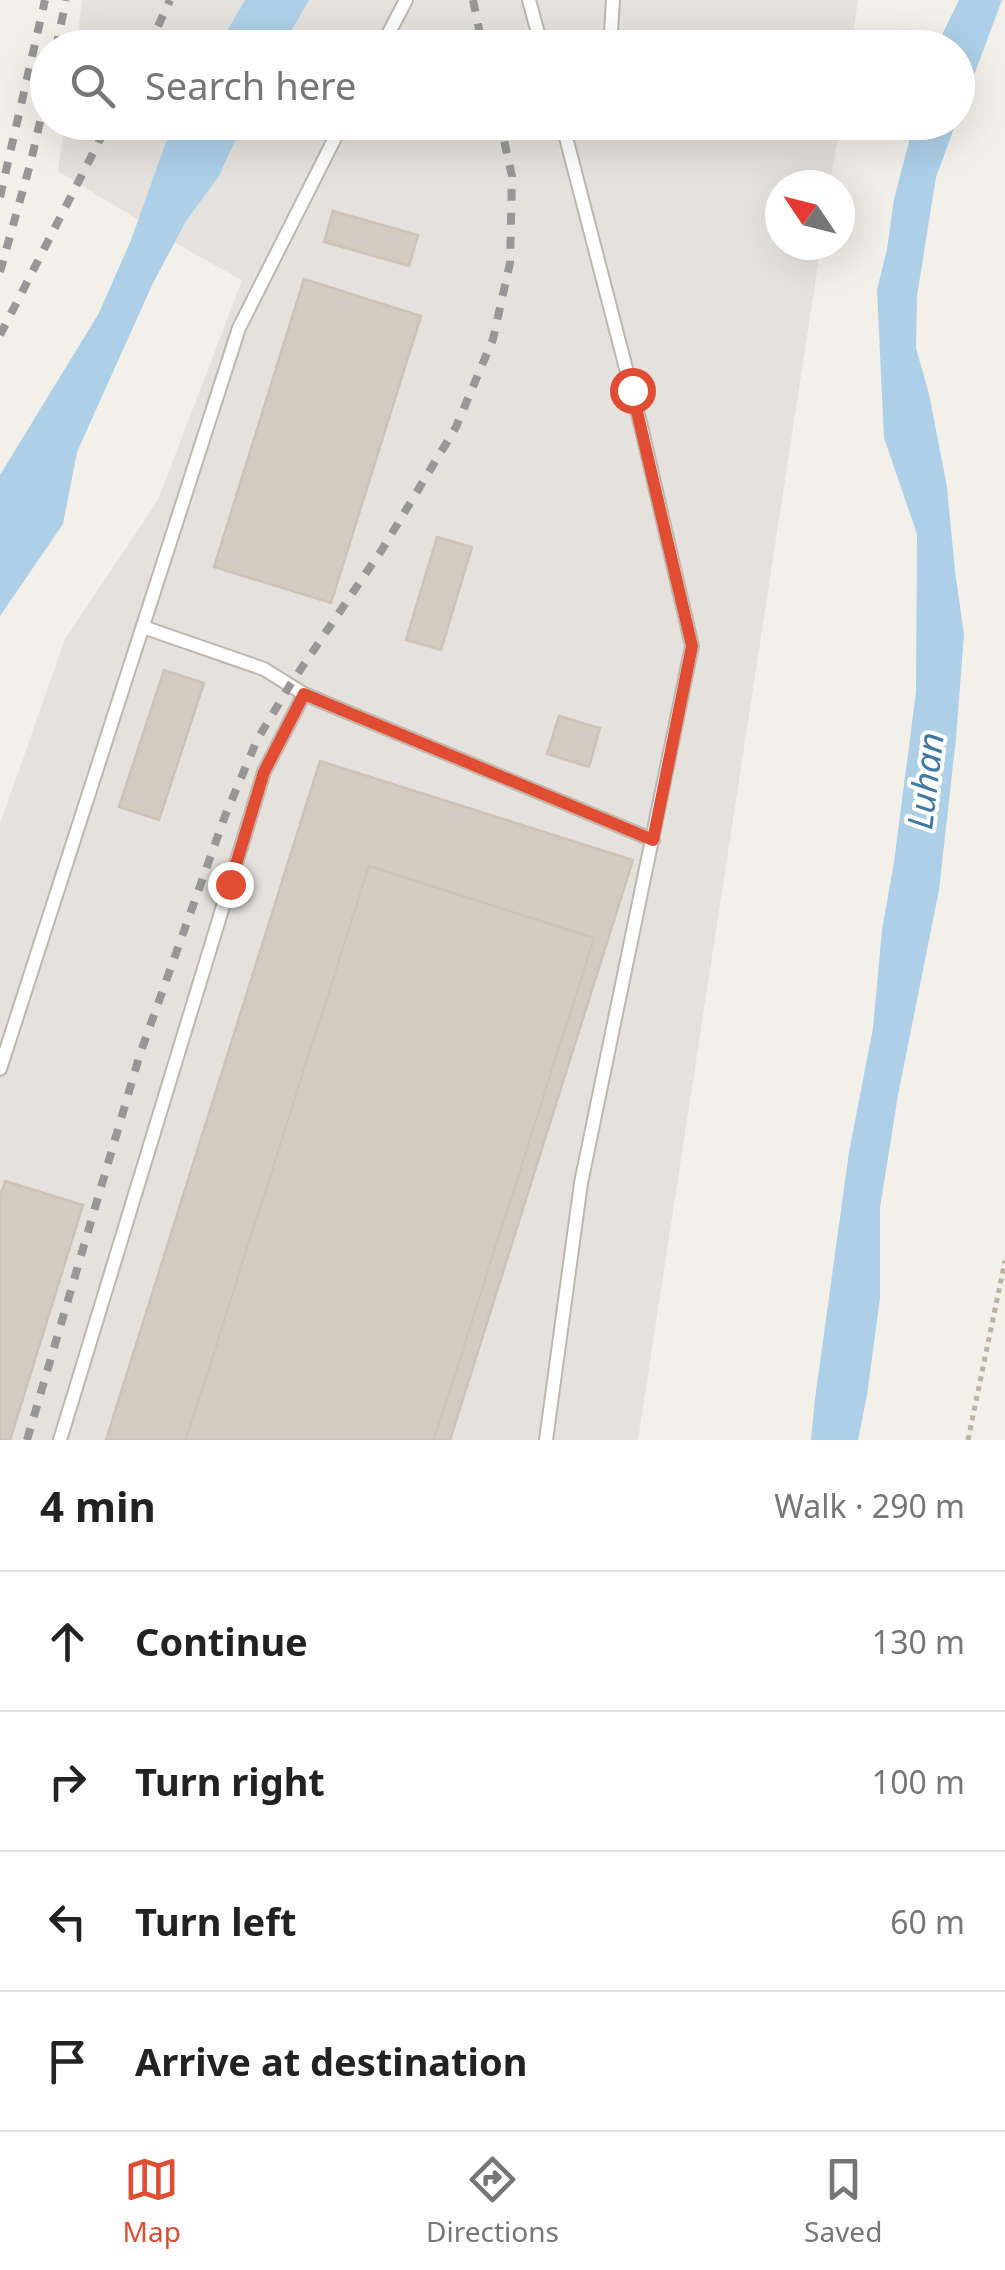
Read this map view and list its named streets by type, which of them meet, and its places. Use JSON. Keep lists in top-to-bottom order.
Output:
{
  "water": ["Luhan"],
  "north": "top left",
  "page": {
    "search": "Search here",
    "heading": ["4 min", "Walk · 290 m"],
    "list": [
      ["Continue", "130 m"],
      ["Turn right", "100 m"],
      ["Turn left", "60 m"],
      "Arrive at destination"
    ],
    "nav": ["Map", "Directions", "Saved"]
  }
}
